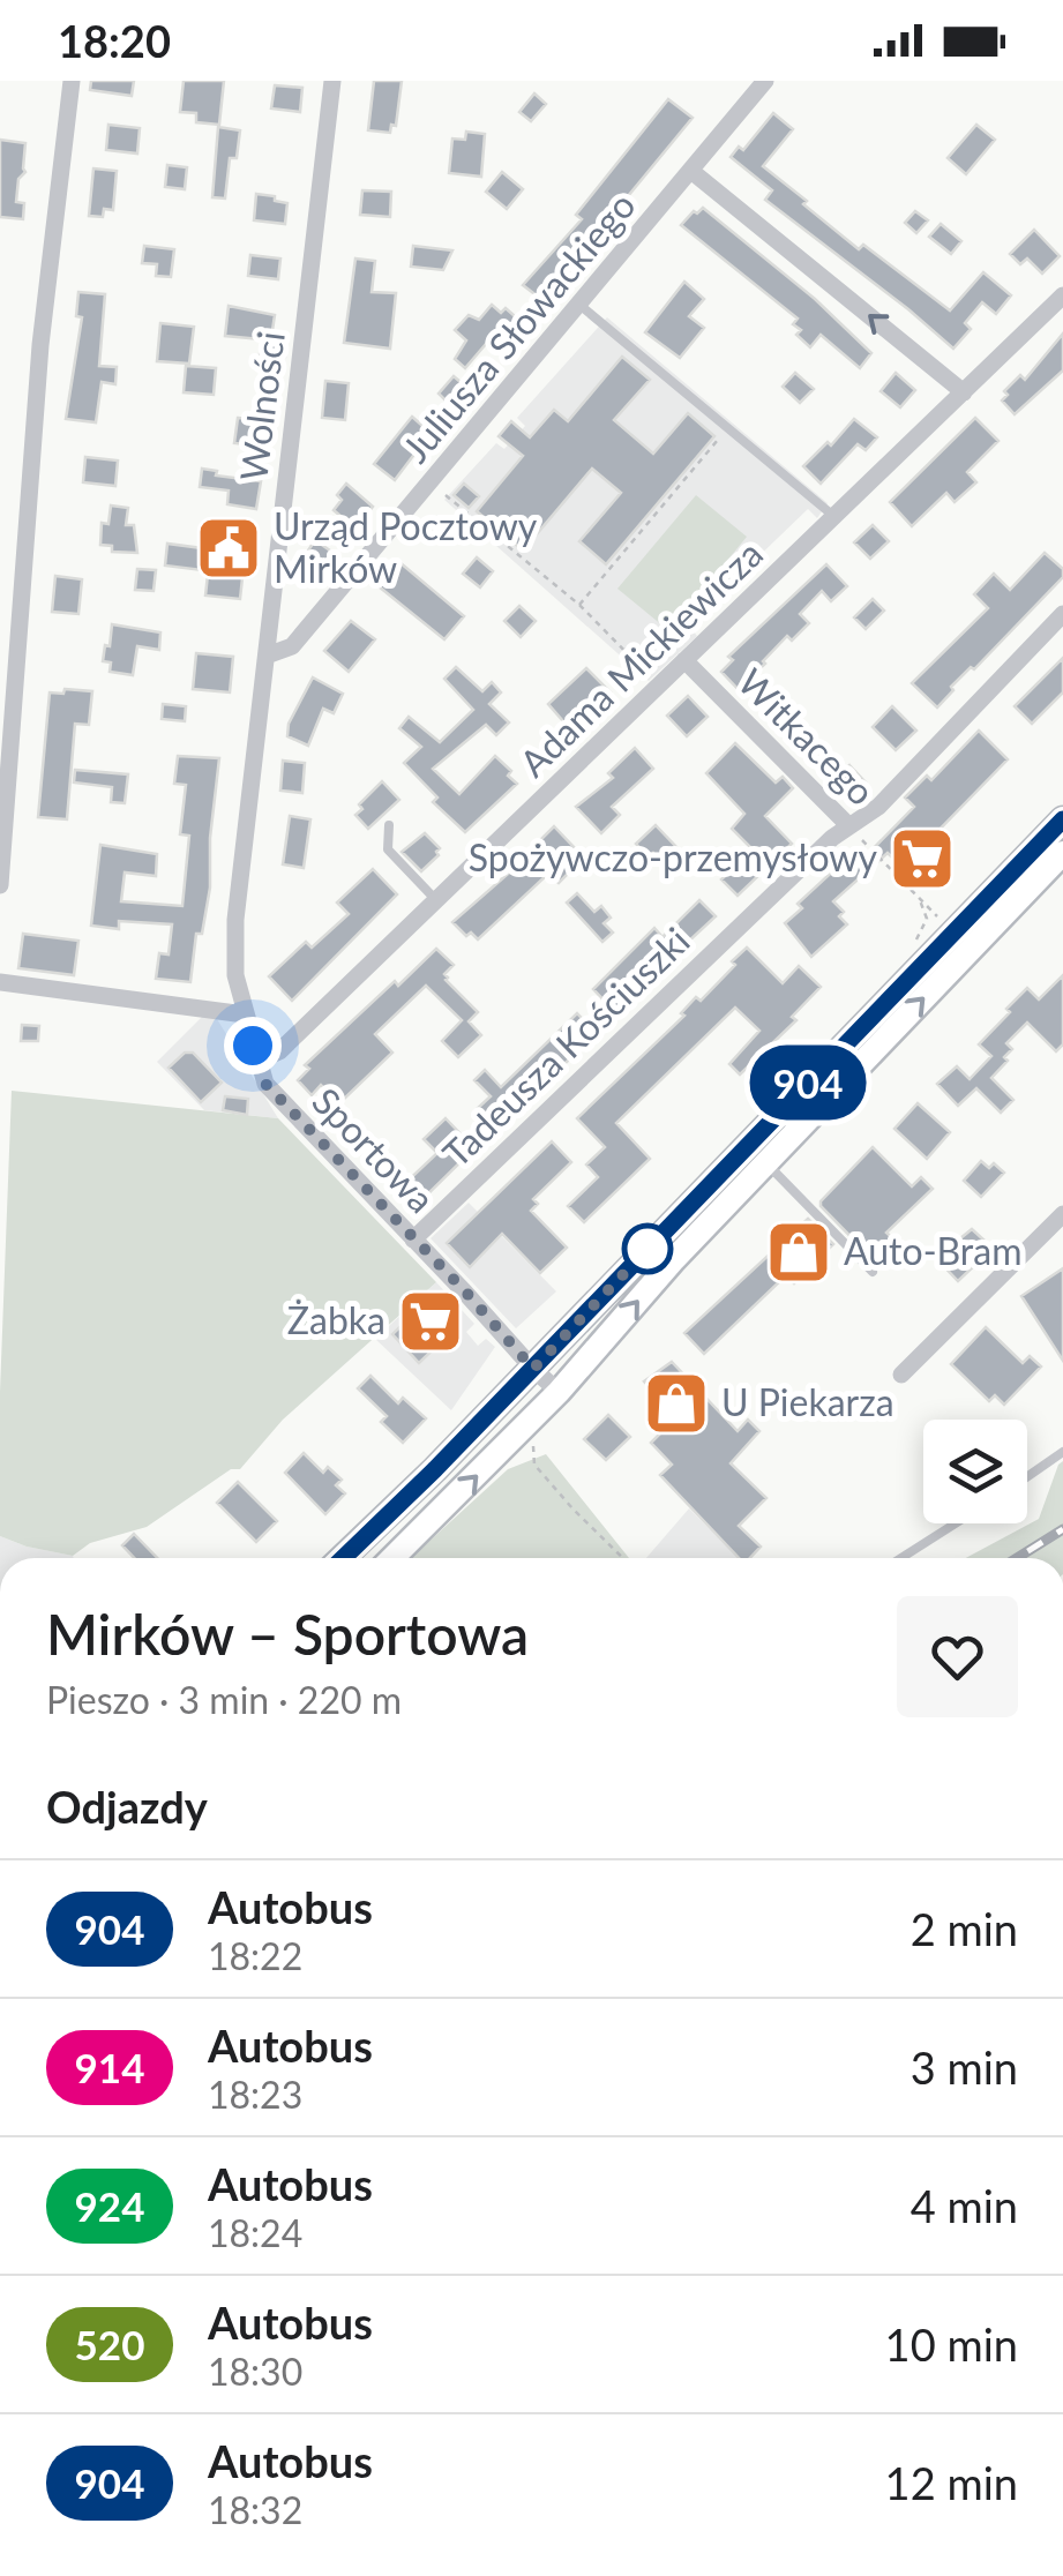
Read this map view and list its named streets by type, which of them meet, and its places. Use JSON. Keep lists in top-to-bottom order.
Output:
{
  "streets": {
    "street": [
      "Juliusza Słowackiego",
      "Wolności",
      "Adama Mickiewicza",
      "Witkacego",
      "Tadeusza Kościuszki",
      "Sportowa"
    ]
  },
  "crossings": [
    ["Juliusza Słowackiego", "Wolności"],
    ["Wolności", "Sportowa"],
    ["Adama Mickiewicza", "Witkacego"],
    ["Adama Mickiewicza", "Sportowa"],
    ["Witkacego", "Tadeusza Kościuszki"],
    ["Tadeusza Kościuszki", "Sportowa"]
  ],
  "places": {
    "public building": ["Urząd Pocztowy Mirków"],
    "supermarket": ["Spożywczo-przemysłowy", "Żabka"],
    "shop": ["Auto-Bram", "U Piekarza"]
  },
  "lines": ["bus line 904"],
  "page": {
    "status": "18:20",
    "on_map": "904",
    "heading": [
      ["Mirków – Sportowa", "Pieszo · 3 min · 220 m"],
      "Odjazdy"
    ],
    "list": [
      {
        "mark": "904",
        "name": "Autobus",
        "note": "18:22",
        "value": "2 min"
      },
      {
        "mark": "914",
        "name": "Autobus",
        "note": "18:23",
        "value": "3 min"
      },
      {
        "mark": "924",
        "name": "Autobus",
        "note": "18:24",
        "value": "4 min"
      },
      {
        "mark": "520",
        "name": "Autobus",
        "note": "18:30",
        "value": "10 min"
      },
      {
        "mark": "904",
        "name": "Autobus",
        "note": "18:32",
        "value": "12 min"
      }
    ]
  }
}
